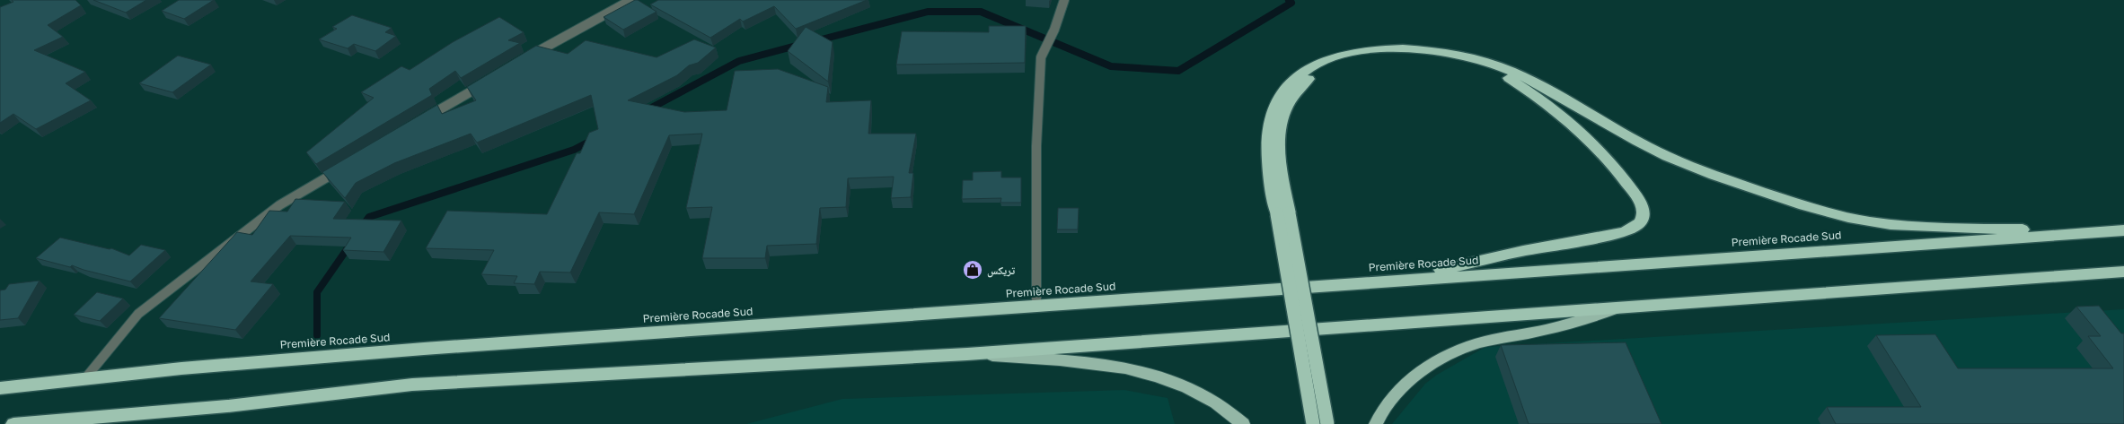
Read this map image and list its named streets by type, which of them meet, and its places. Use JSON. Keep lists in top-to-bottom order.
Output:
{
  "streets": {
    "highway": ["Première Rocade Sud"]
  },
  "places": {
    "shop": ["تريكس"]
  }
}
